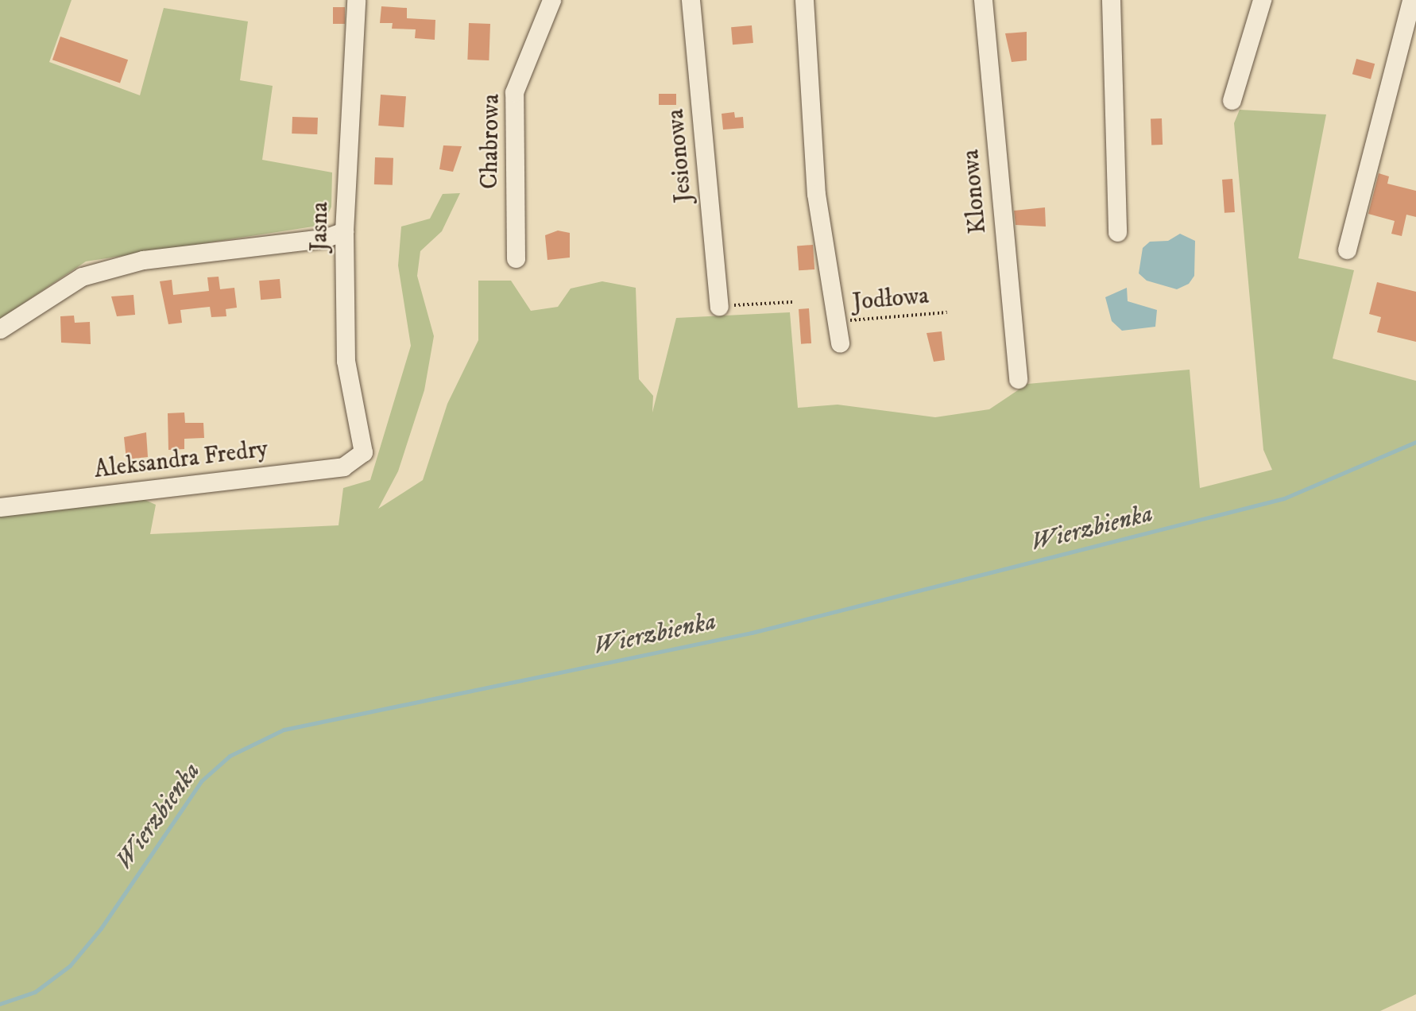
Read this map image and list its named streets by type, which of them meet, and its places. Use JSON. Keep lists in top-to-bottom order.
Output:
{
  "streets": {
    "street": [
      "Chabrowa",
      "Jesionowa",
      "Klonowa",
      "Jasna",
      "Aleksandra Fredry"
    ],
    "path": ["Jodłowa"]
  },
  "crossings": [
    ["Jasna", "Aleksandra Fredry"]
  ],
  "water": ["Wierzbienka"]
}
